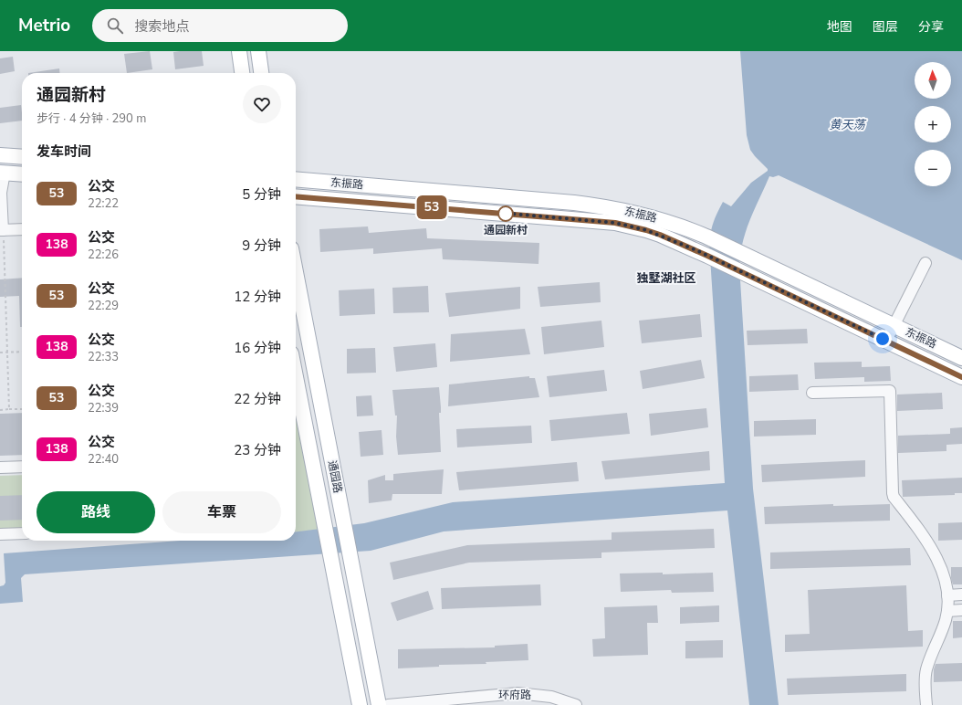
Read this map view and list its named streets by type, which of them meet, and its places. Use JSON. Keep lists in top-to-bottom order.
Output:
{
  "streets": {
    "main road": ["东振路", "通园路"],
    "street": ["环府路"]
  },
  "districts": ["独墅湖社区"],
  "water": ["黄天荡"],
  "places": ["通园新村"],
  "lines": ["bus line 53"],
  "north": "top",
  "page": {
    "header": "Metrio",
    "search": "搜索地点",
    "nav": ["地图", "图层", "分享"],
    "on_map": "53",
    "map_buttons": ["+", "−"],
    "heading": [
      ["通园新村", "步行 · 4 分钟 · 290 m"],
      "发车时间"
    ],
    "list": [
      {
        "mark": "53",
        "name": "公交",
        "note": "22:22",
        "value": "5 分钟"
      },
      {
        "mark": "138",
        "name": "公交",
        "note": "22:26",
        "value": "9 分钟"
      },
      {
        "mark": "53",
        "name": "公交",
        "note": "22:29",
        "value": "12 分钟"
      },
      {
        "mark": "138",
        "name": "公交",
        "note": "22:33",
        "value": "16 分钟"
      },
      {
        "mark": "53",
        "name": "公交",
        "note": "22:39",
        "value": "22 分钟"
      },
      {
        "mark": "138",
        "name": "公交",
        "note": "22:40",
        "value": "23 分钟"
      }
    ],
    "buttons": ["路线", "车票"]
  }
}
